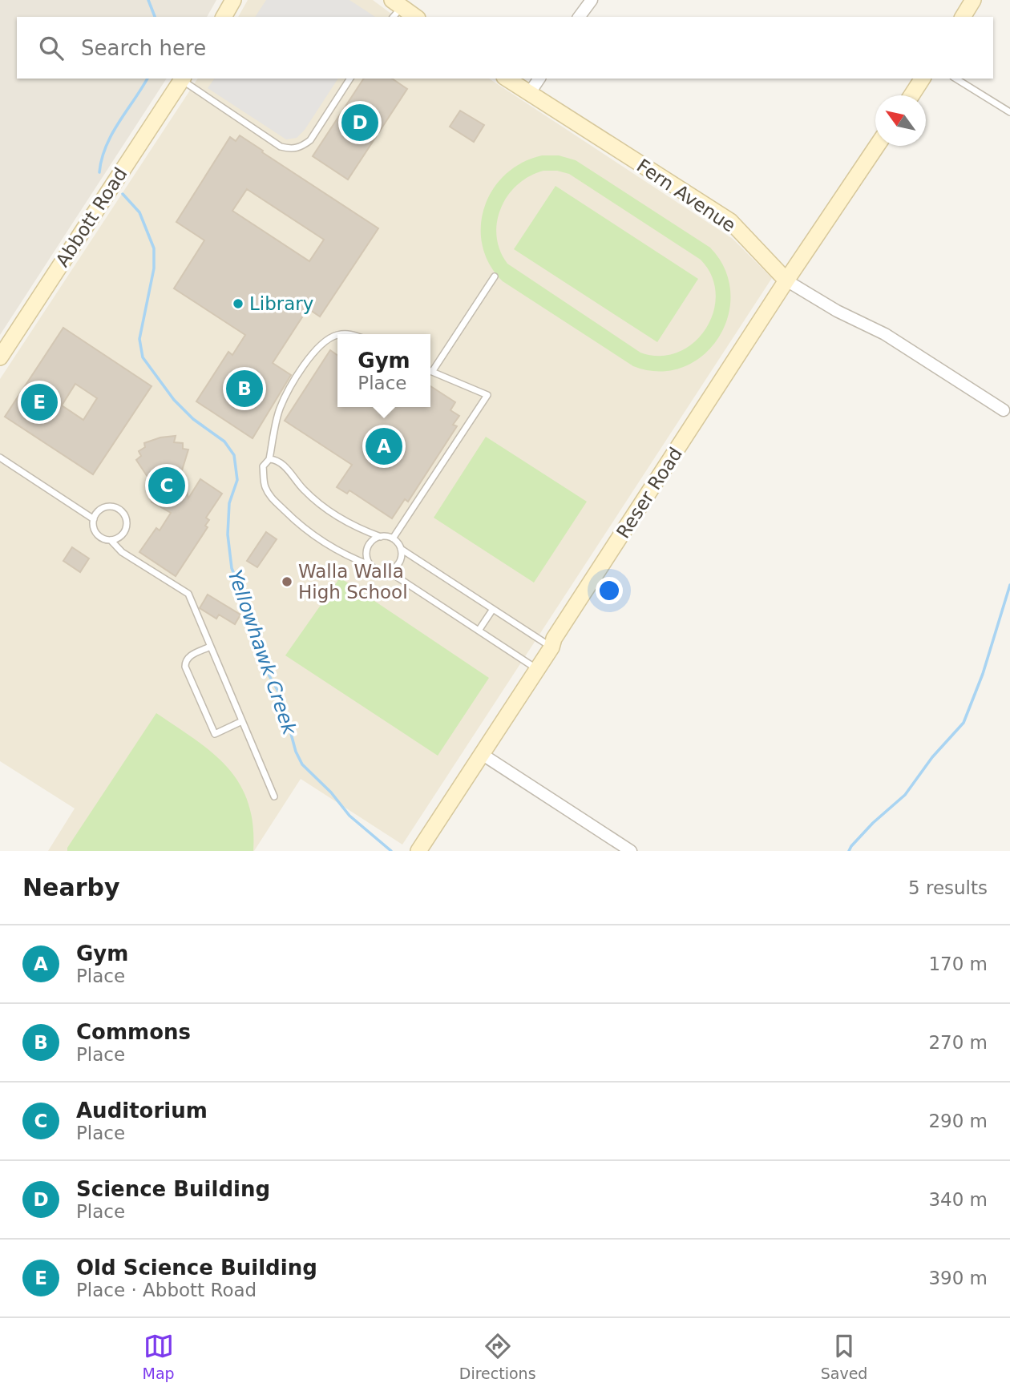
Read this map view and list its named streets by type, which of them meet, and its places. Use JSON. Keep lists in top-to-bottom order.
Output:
{
  "streets": {
    "main road": ["Fern Avenue", "Abbott Road", "Reser Road"]
  },
  "crossings": [
    ["Fern Avenue", "Reser Road"]
  ],
  "water": ["Yellowhawk Creek"],
  "places": ["Library", "Walla Walla High School"],
  "north": "top left",
  "page": {
    "search": "Search here",
    "pins": [
      "D",
      "B",
      "E",
      "A",
      "C"
    ],
    "popup": ["Gym", "Place"],
    "heading": ["Nearby", "5 results"],
    "list": [
      {
        "mark": "A",
        "name": "Gym",
        "note": "Place",
        "value": "170 m"
      },
      {
        "mark": "B",
        "name": "Commons",
        "note": "Place",
        "value": "270 m"
      },
      {
        "mark": "C",
        "name": "Auditorium",
        "note": "Place",
        "value": "290 m"
      },
      {
        "mark": "D",
        "name": "Science Building",
        "note": "Place",
        "value": "340 m"
      },
      {
        "mark": "E",
        "name": "Old Science Building",
        "note": "Place · Abbott Road",
        "value": "390 m"
      }
    ],
    "nav": ["Map", "Directions", "Saved"]
  }
}
